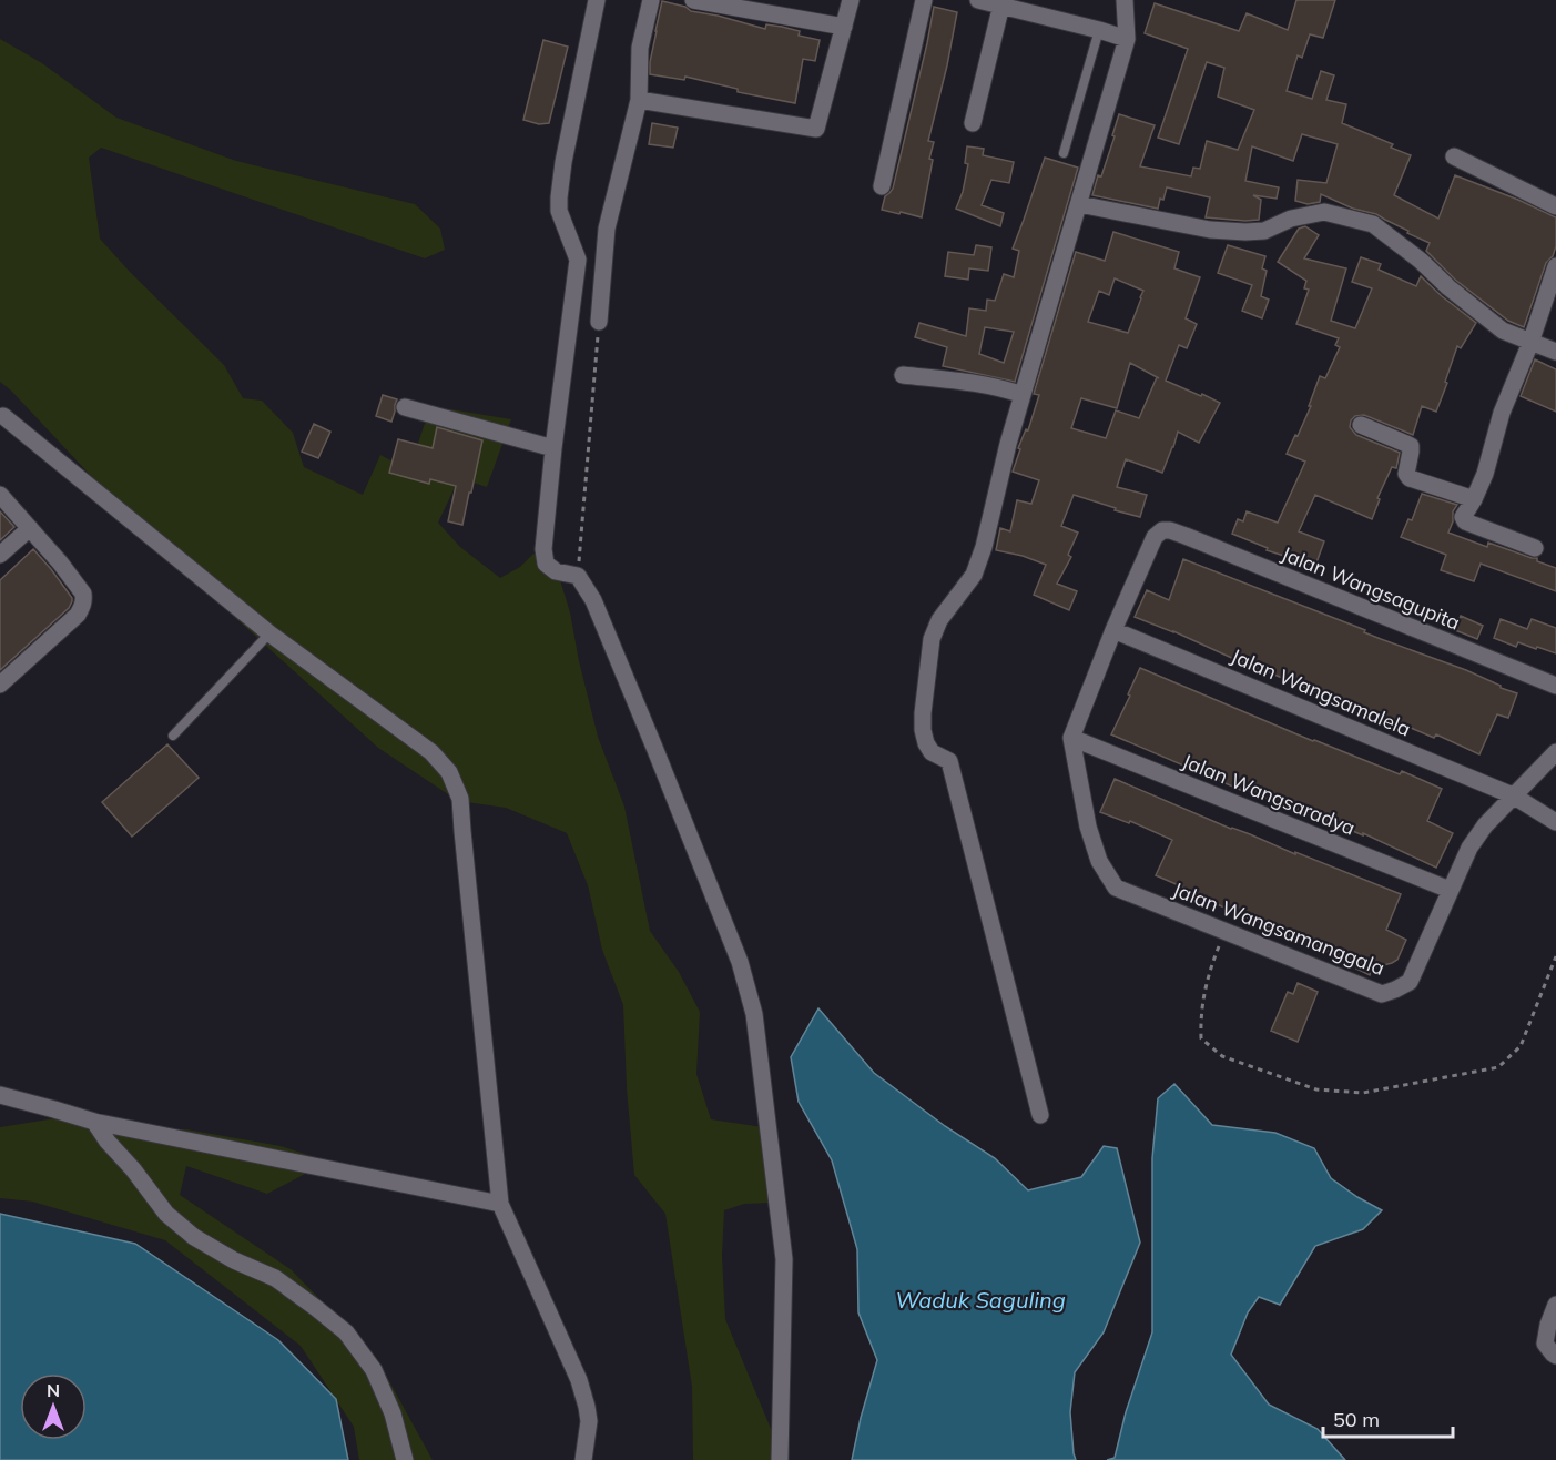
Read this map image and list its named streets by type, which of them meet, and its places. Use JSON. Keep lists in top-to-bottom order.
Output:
{
  "streets": {
    "street": [
      "Jalan Wangsagupita",
      "Jalan Wangsamalela",
      "Jalan Wangsaradya",
      "Jalan Wangsamanggala"
    ]
  },
  "crossings": [
    ["Jalan Wangsagupita", "Jalan Wangsamalela"],
    ["Jalan Wangsamalela", "Jalan Wangsamanggala"],
    ["Jalan Wangsaradya", "Jalan Wangsamanggala"]
  ],
  "water": ["Waduk Saguling"],
  "scale_bar": "50 m",
  "north": "top"
}
